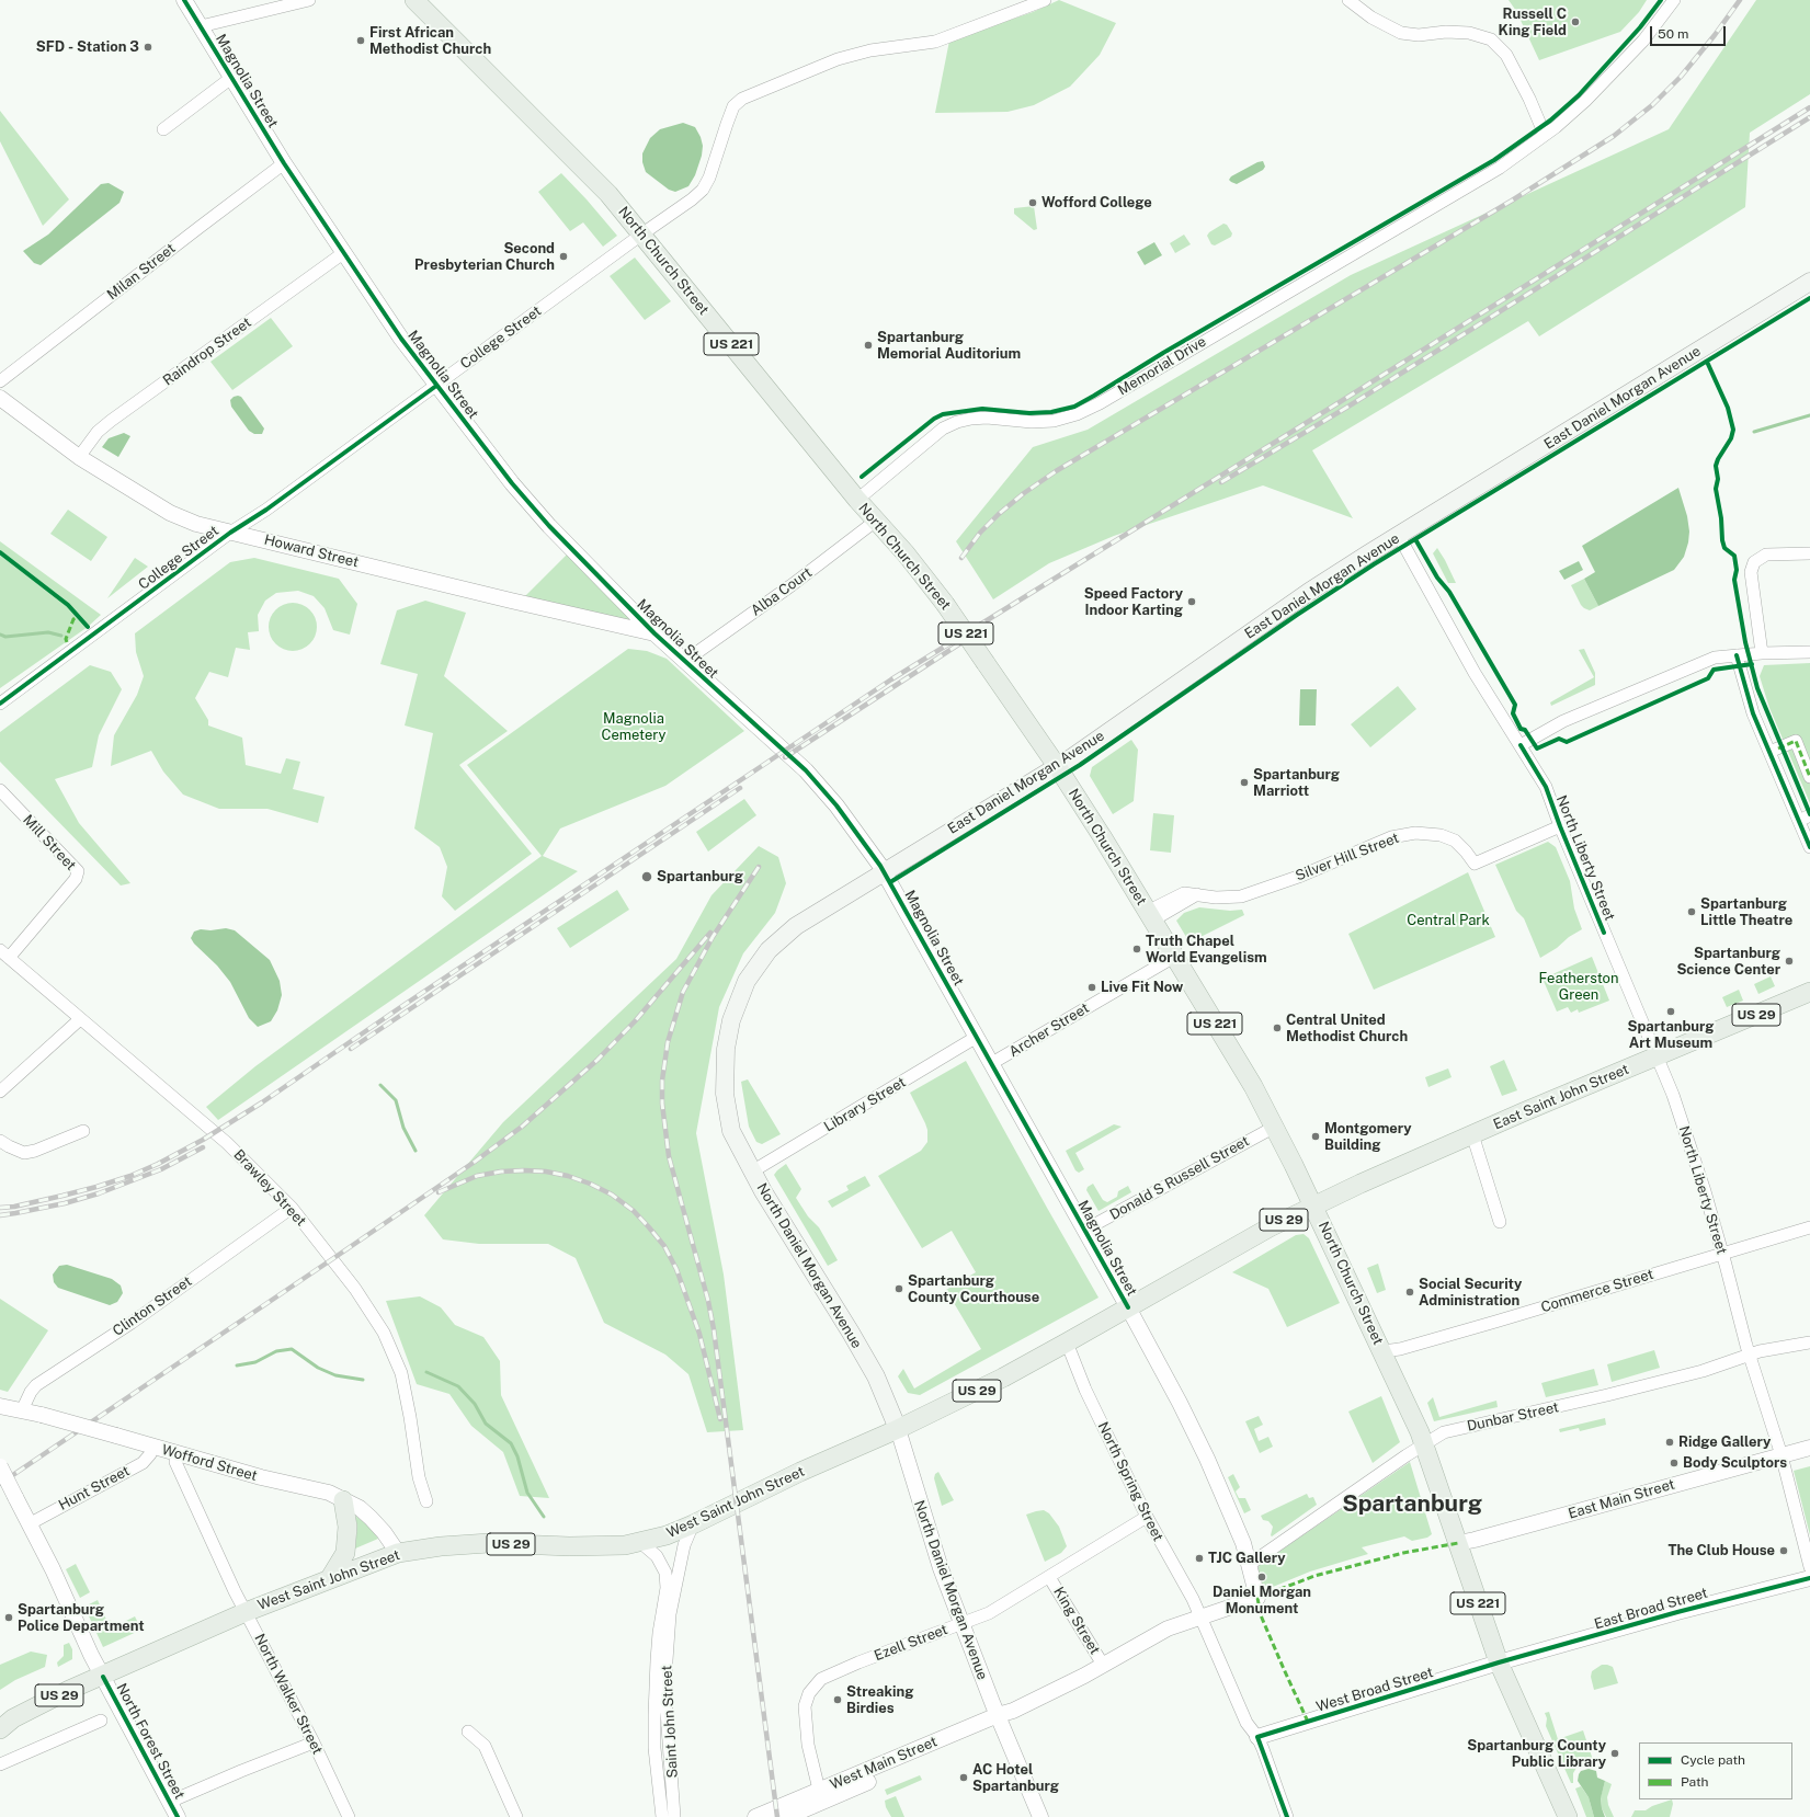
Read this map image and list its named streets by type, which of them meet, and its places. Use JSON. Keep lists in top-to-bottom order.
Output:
{
  "streets": {
    "main road": [
      "North Church Street",
      "US 221",
      "East Daniel Morgan Avenue",
      "US 29",
      "East Saint John Street",
      "North Daniel Morgan Avenue",
      "West Saint John Street"
    ],
    "street": [
      "Magnolia Street",
      "Milan Street",
      "College Street",
      "Raindrop Street",
      "Memorial Drive",
      "Howard Street",
      "Alba Court",
      "Mill Street",
      "Silver Hill Street",
      "North Liberty Street",
      "Archer Street",
      "Library Street",
      "Donald S Russell Street",
      "Brawley Street",
      "Commerce Street",
      "Clinton Street",
      "Dunbar Street",
      "Wofford Street",
      "North Spring Street",
      "Hunt Street",
      "East Main Street",
      "East Broad Street",
      "King Street",
      "Ezell Street",
      "West Broad Street",
      "North Walker Street",
      "Saint John Street",
      "North Forest Street",
      "West Main Street"
    ]
  },
  "crossings": [
    ["Magnolia Street", "Milan Street"],
    ["Magnolia Street", "College Street"],
    ["Magnolia Street", "Raindrop Street"],
    ["Magnolia Street", "East Daniel Morgan Avenue"],
    ["Magnolia Street", "Howard Street"],
    ["Magnolia Street", "Alba Court"],
    ["Magnolia Street", "Archer Street"],
    ["Magnolia Street", "Library Street"],
    ["Magnolia Street", "Donald S Russell Street"],
    ["Magnolia Street", "North Daniel Morgan Avenue"],
    ["Magnolia Street", "Dunbar Street"],
    ["Magnolia Street", "West Saint John Street"],
    ["Magnolia Street", "West Main Street"],
    ["North Church Street", "College Street"],
    ["North Church Street", "US 221"],
    ["North Church Street", "Memorial Drive"],
    ["North Church Street", "East Daniel Morgan Avenue"],
    ["North Church Street", "Alba Court"],
    ["North Church Street", "Silver Hill Street"],
    ["North Church Street", "Archer Street"],
    ["North Church Street", "East Saint John Street"],
    ["North Church Street", "Donald S Russell Street"],
    ["North Church Street", "Commerce Street"],
    ["North Church Street", "Dunbar Street"],
    ["North Church Street", "East Main Street"],
    ["North Church Street", "West Saint John Street"],
    ["College Street", "Howard Street"],
    ["US 221", "East Main Street"],
    ["US 221", "East Broad Street"],
    ["US 221", "West Broad Street"],
    ["Raindrop Street", "Howard Street"],
    ["East Daniel Morgan Avenue", "North Liberty Street"],
    ["East Daniel Morgan Avenue", "North Daniel Morgan Avenue"],
    ["Mill Street", "Brawley Street"],
    ["Silver Hill Street", "North Liberty Street"],
    ["North Liberty Street", "East Saint John Street"],
    ["North Liberty Street", "Commerce Street"],
    ["North Liberty Street", "Dunbar Street"],
    ["North Liberty Street", "East Main Street"],
    ["East Saint John Street", "West Saint John Street"],
    ["Library Street", "North Daniel Morgan Avenue"],
    ["Brawley Street", "Clinton Street"],
    ["North Daniel Morgan Avenue", "West Saint John Street"],
    ["North Daniel Morgan Avenue", "Ezell Street"],
    ["North Daniel Morgan Avenue", "West Main Street"],
    ["Clinton Street", "Wofford Street"],
    ["Wofford Street", "Hunt Street"],
    ["Wofford Street", "West Saint John Street"],
    ["Wofford Street", "North Walker Street"],
    ["North Spring Street", "West Saint John Street"],
    ["North Spring Street", "Ezell Street"],
    ["North Spring Street", "West Broad Street"],
    ["North Spring Street", "West Main Street"],
    ["Hunt Street", "North Forest Street"],
    ["West Saint John Street", "North Walker Street"],
    ["West Saint John Street", "Saint John Street"],
    ["West Saint John Street", "North Forest Street"],
    ["East Broad Street", "West Broad Street"],
    ["King Street", "Ezell Street"],
    ["King Street", "West Main Street"],
    ["Ezell Street", "West Main Street"]
  ],
  "districts": ["Spartanburg"],
  "parks": ["Magnolia Cemetery", "Central Park", "Featherston Green"],
  "places": [
    "Russell C King Field",
    "First African Methodist Church",
    "SFD - Station 3",
    "Wofford College",
    "Second Presbyterian Church",
    "Spartanburg Memorial Auditorium",
    "Speed Factory Indoor Karting",
    "Spartanburg Marriott",
    "Spartanburg",
    "Spartanburg Little Theatre",
    "Truth Chapel World Evangelism",
    "Spartanburg Science Center",
    "Live Fit Now",
    "Spartanburg Art Museum",
    "Central United Methodist Church",
    "Montgomery Building",
    "Spartanburg County Courthouse",
    "Social Security Administration",
    "Ridge Gallery",
    "Body Sculptors",
    "The Club House",
    "TJC Gallery",
    "Daniel Morgan Monument",
    "Spartanburg Police Department",
    "Streaking Birdies",
    "Spartanburg County Public Library",
    "AC Hotel Spartanburg"
  ],
  "legend": ["Cycle path", "Path"],
  "scale_bar": "50 m"
}
